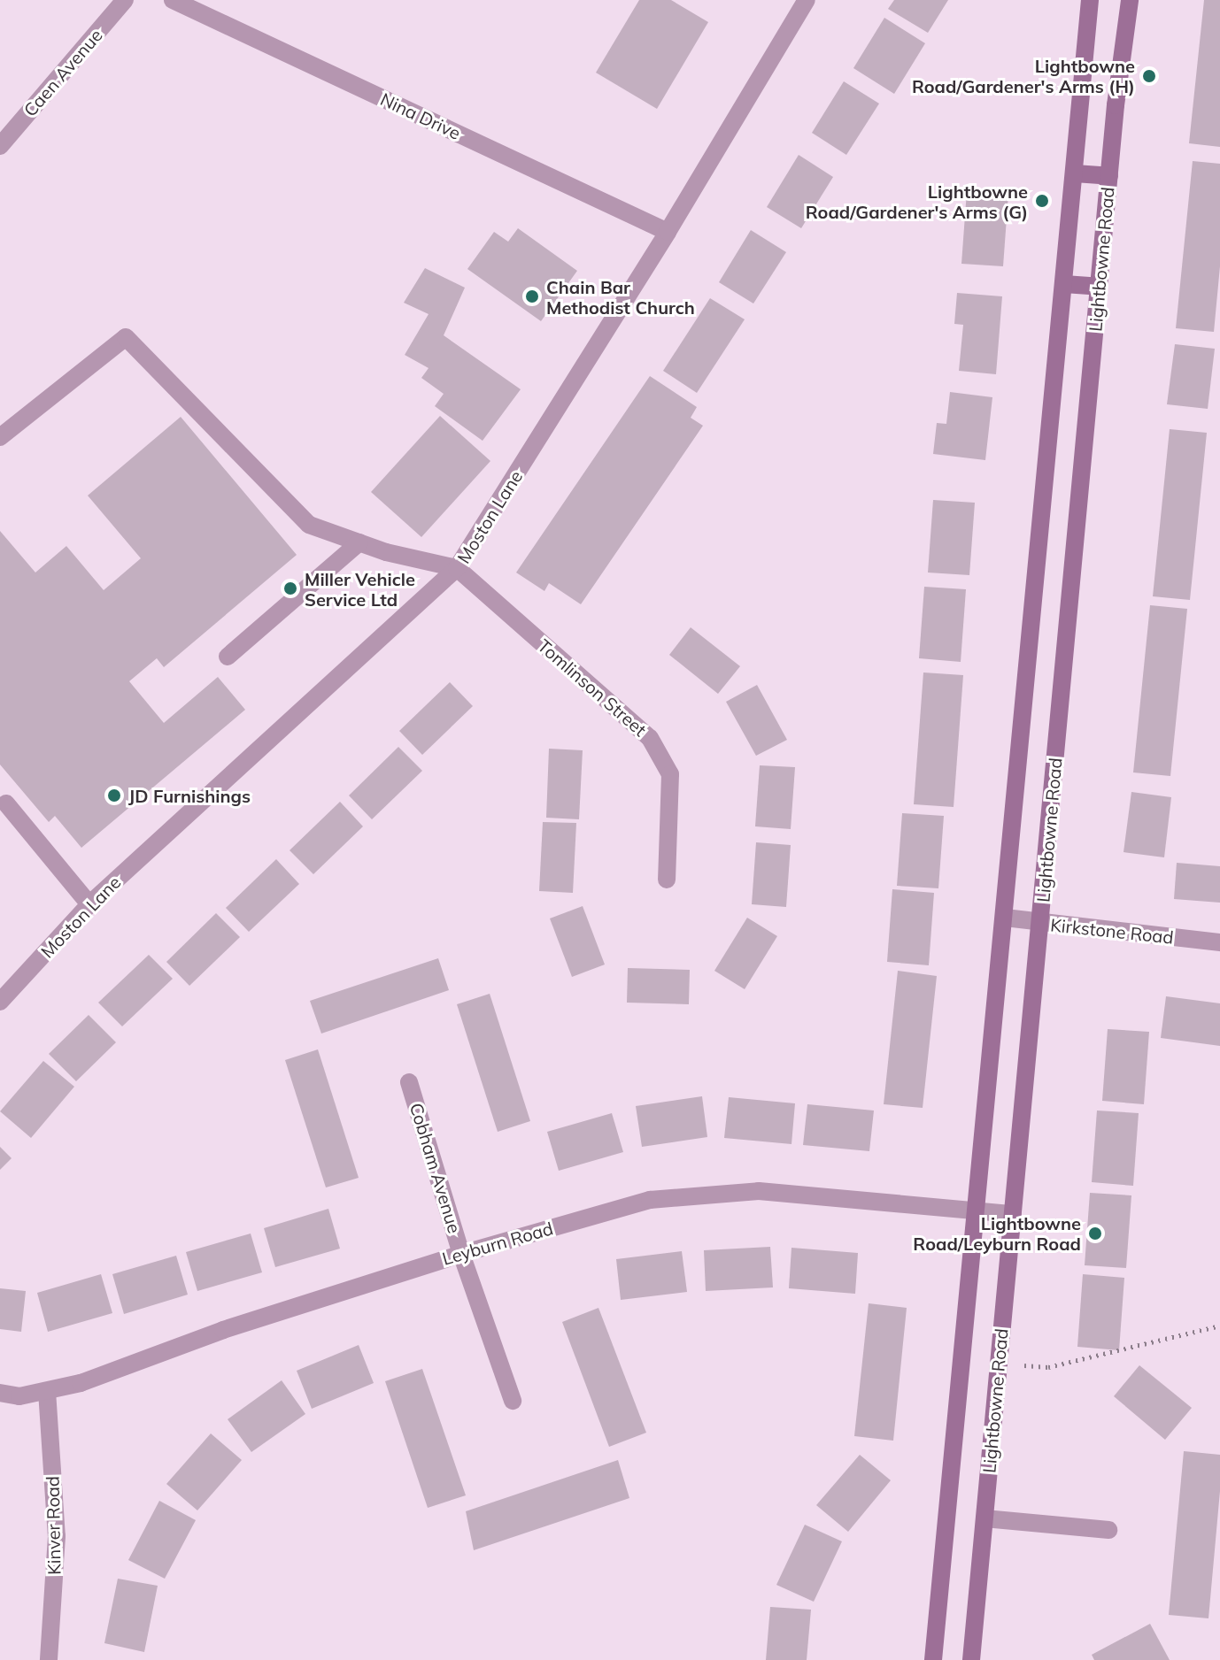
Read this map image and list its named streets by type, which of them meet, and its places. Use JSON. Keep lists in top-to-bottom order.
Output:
{
  "streets": {
    "main road": ["Lightbowne Road"],
    "street": [
      "Caen Avenue",
      "Nina Drive",
      "Moston Lane",
      "Tomlinson Street",
      "Kirkstone Road",
      "Cobham Avenue",
      "Leyburn Road",
      "Kinver Road"
    ]
  },
  "crossings": [
    ["Nina Drive", "Moston Lane"],
    ["Lightbowne Road", "Kirkstone Road"],
    ["Lightbowne Road", "Leyburn Road"],
    ["Moston Lane", "Tomlinson Street"],
    ["Cobham Avenue", "Leyburn Road"],
    ["Leyburn Road", "Kinver Road"]
  ],
  "places": [
    "Lightbowne Road/Gardener's Arms (H)",
    "Lightbowne Road/Gardener's Arms (G)",
    "Chain Bar Methodist Church",
    "Miller Vehicle Service Ltd",
    "JD Furnishings",
    "Lightbowne Road/Leyburn Road"
  ]
}
